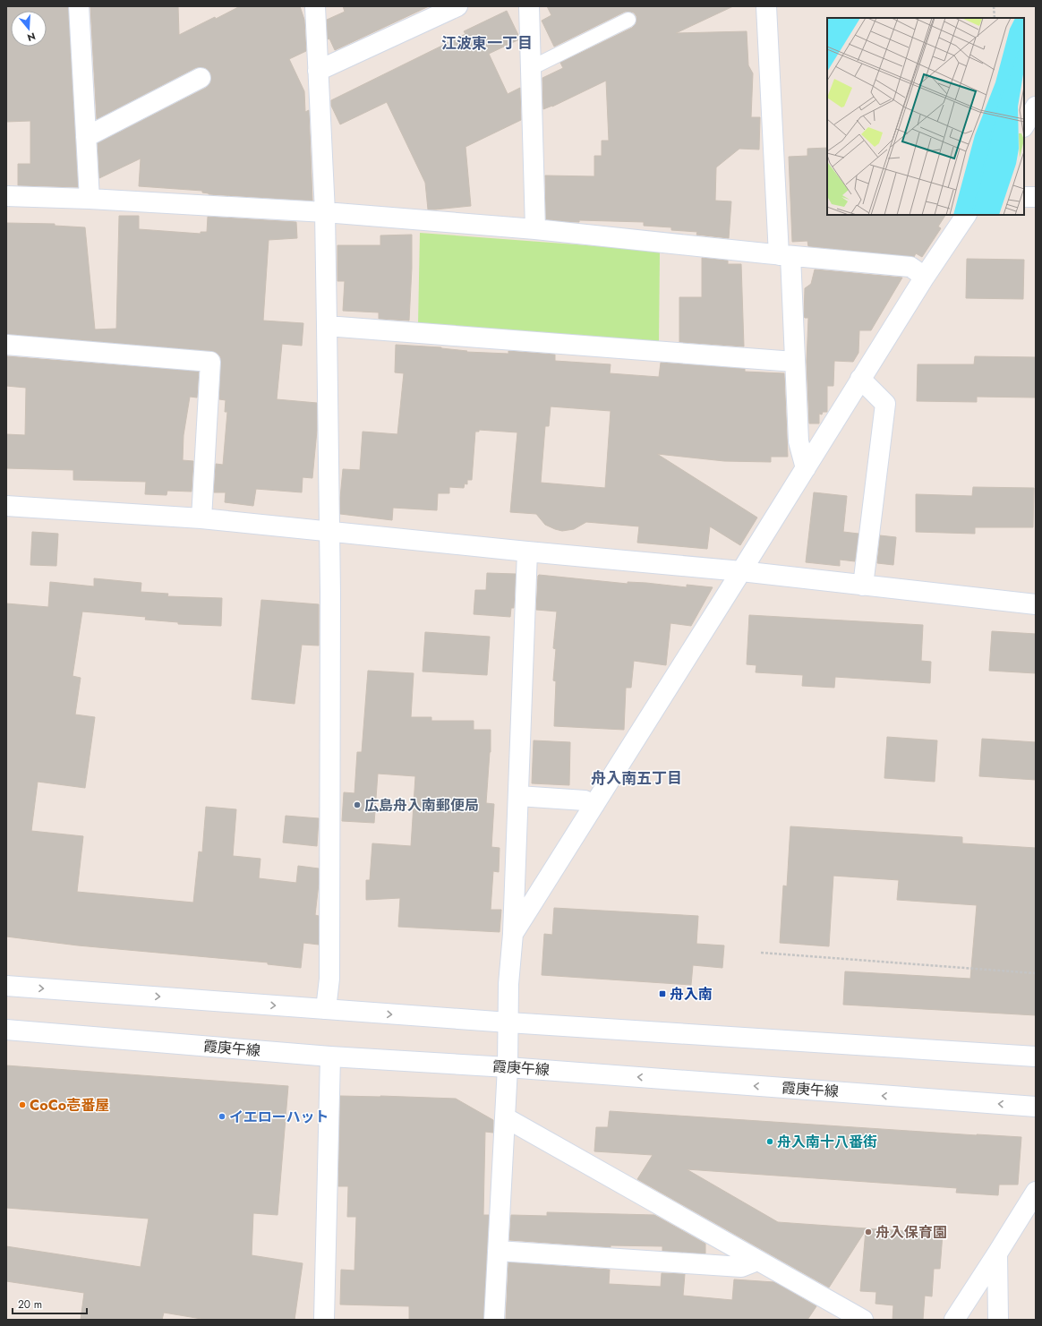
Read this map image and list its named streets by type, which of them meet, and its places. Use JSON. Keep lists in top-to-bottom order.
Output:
{
  "streets": {
    "street": ["霞庚午線"]
  },
  "districts": ["江波東一丁目", "舟入南五丁目"],
  "places": {
    "other": [
      "広島舟入南郵便局",
      "CoCo壱番屋",
      "イエローハット",
      "舟入南十八番街",
      "舟入保育園"
    ],
    "transit": ["舟入南"]
  },
  "scale_bar": "20 m",
  "north": "bottom"
}
